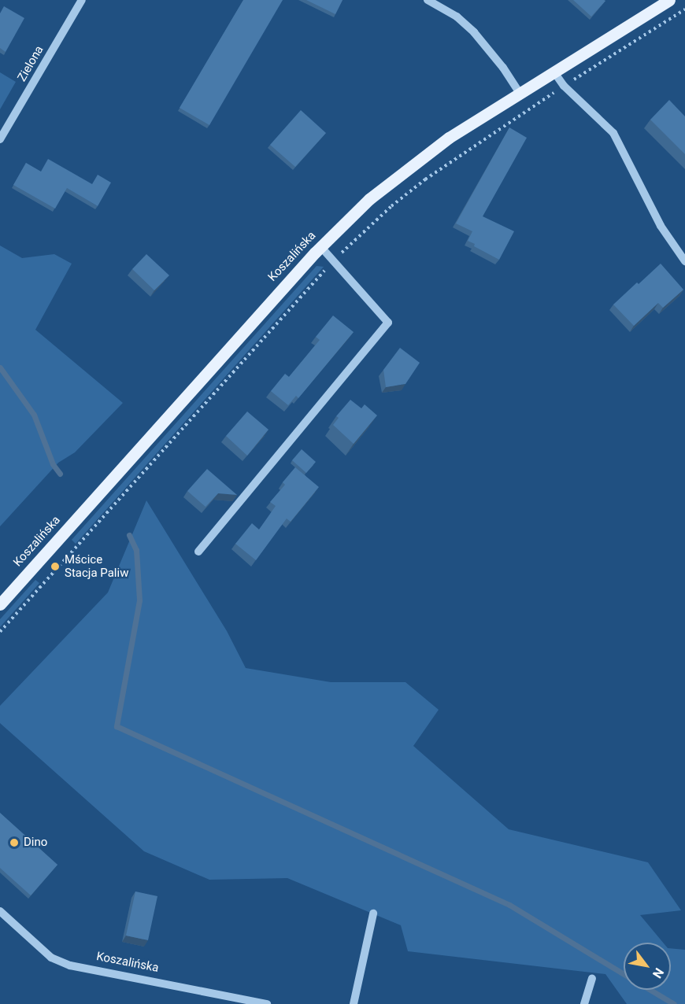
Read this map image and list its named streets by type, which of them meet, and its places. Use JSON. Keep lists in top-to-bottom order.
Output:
{
  "streets": {
    "main road": ["Koszalińska"],
    "street": ["Zielona"]
  },
  "places": ["Mścice Stacja Paliw", "Dino"],
  "north": "bottom right"
}
